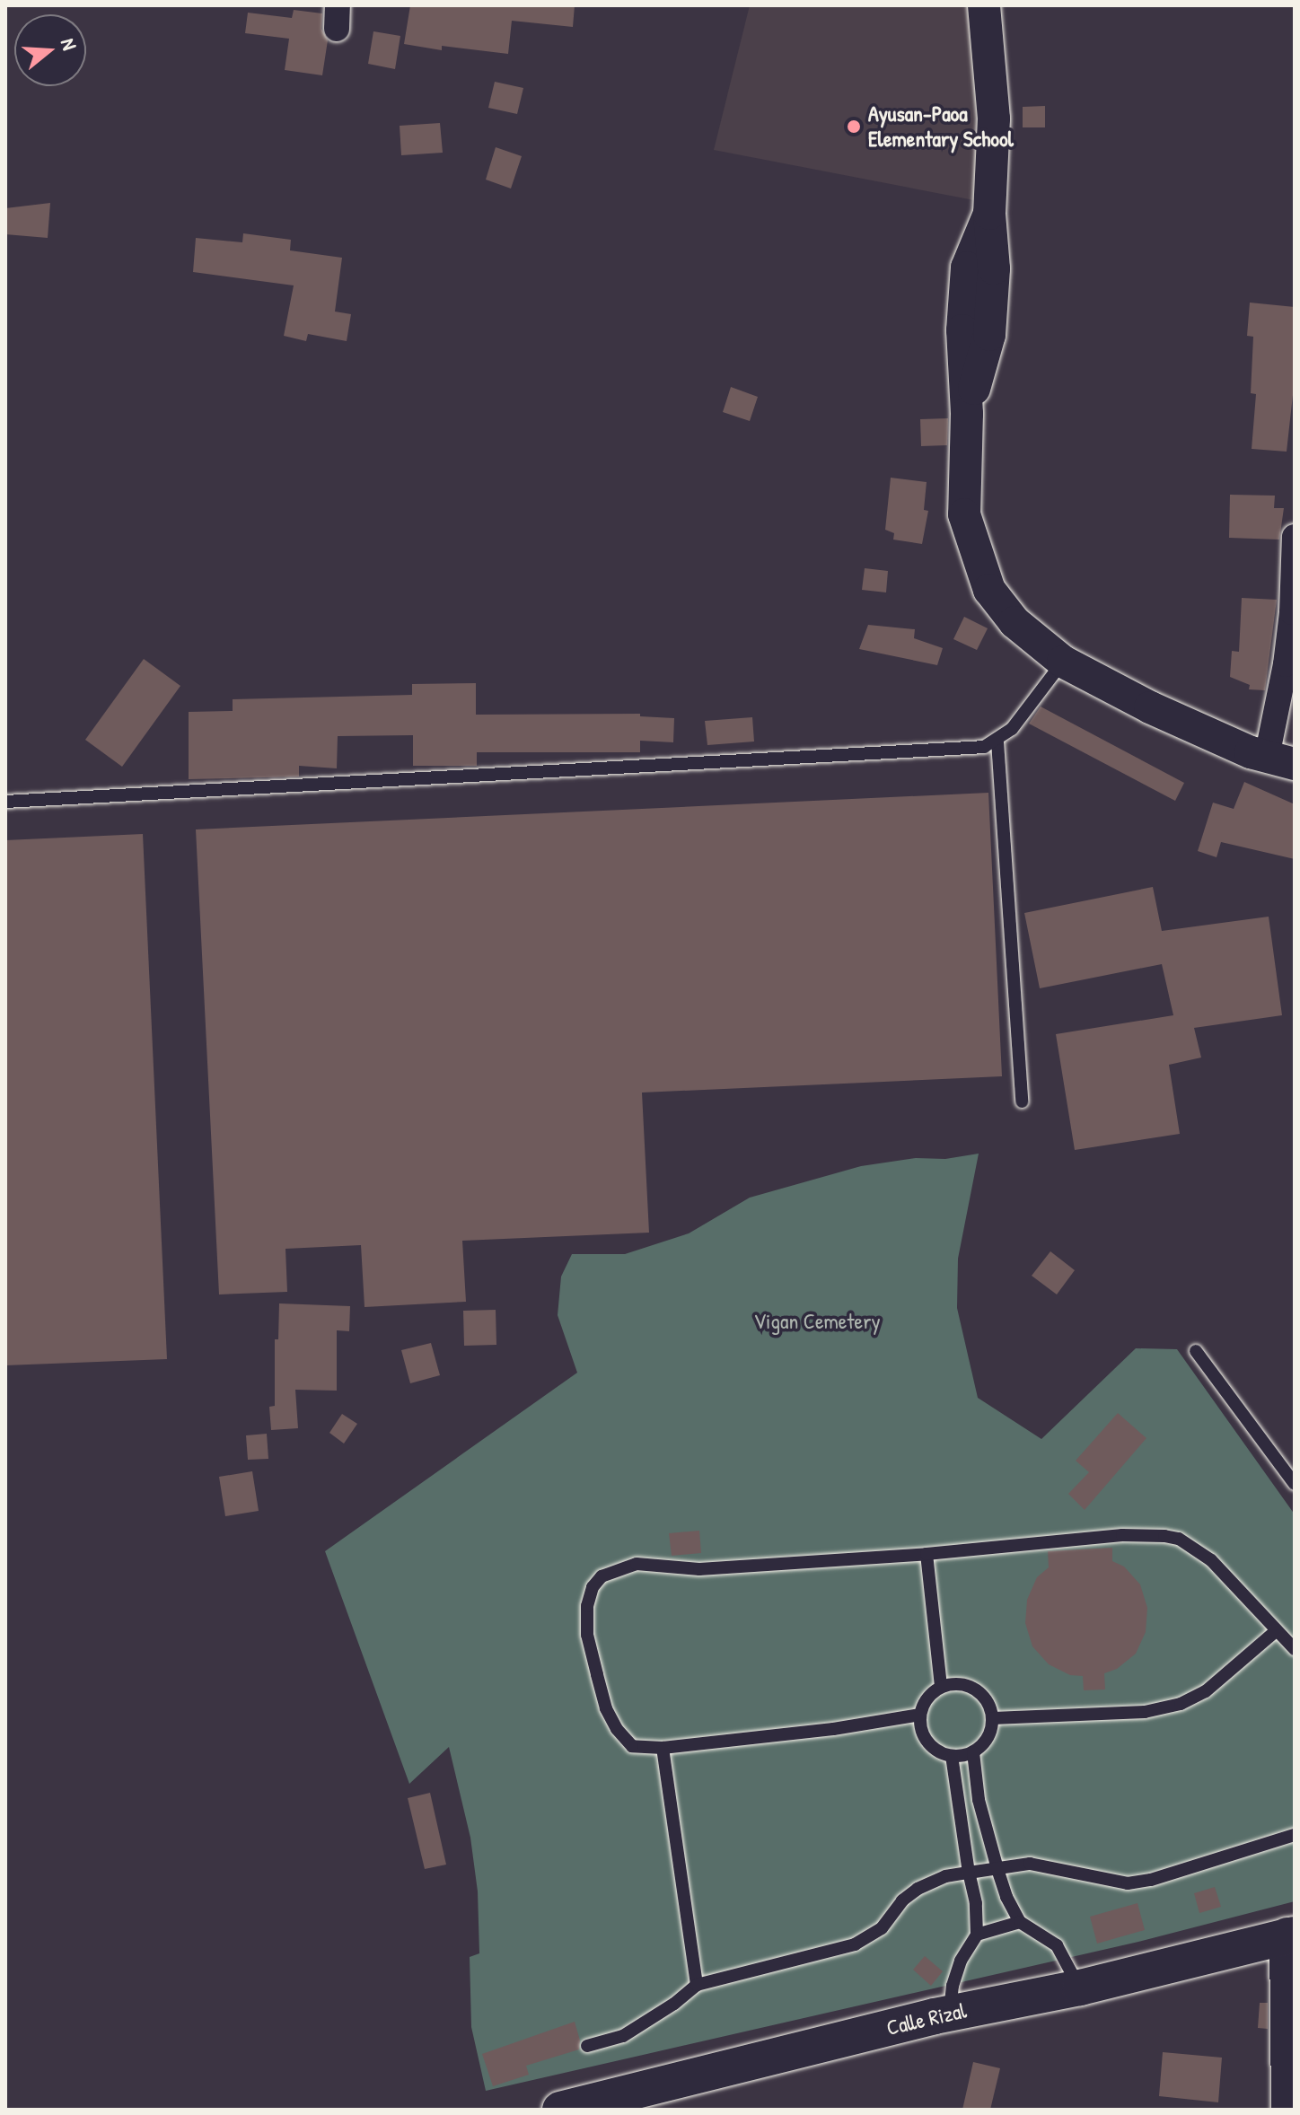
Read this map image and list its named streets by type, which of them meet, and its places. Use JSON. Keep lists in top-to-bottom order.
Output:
{
  "streets": {
    "main road": ["Calle Rizal"]
  },
  "parks": ["Vigan Cemetery"],
  "places": ["Ayusan-Paoa Elementary School"],
  "north": "right"
}
